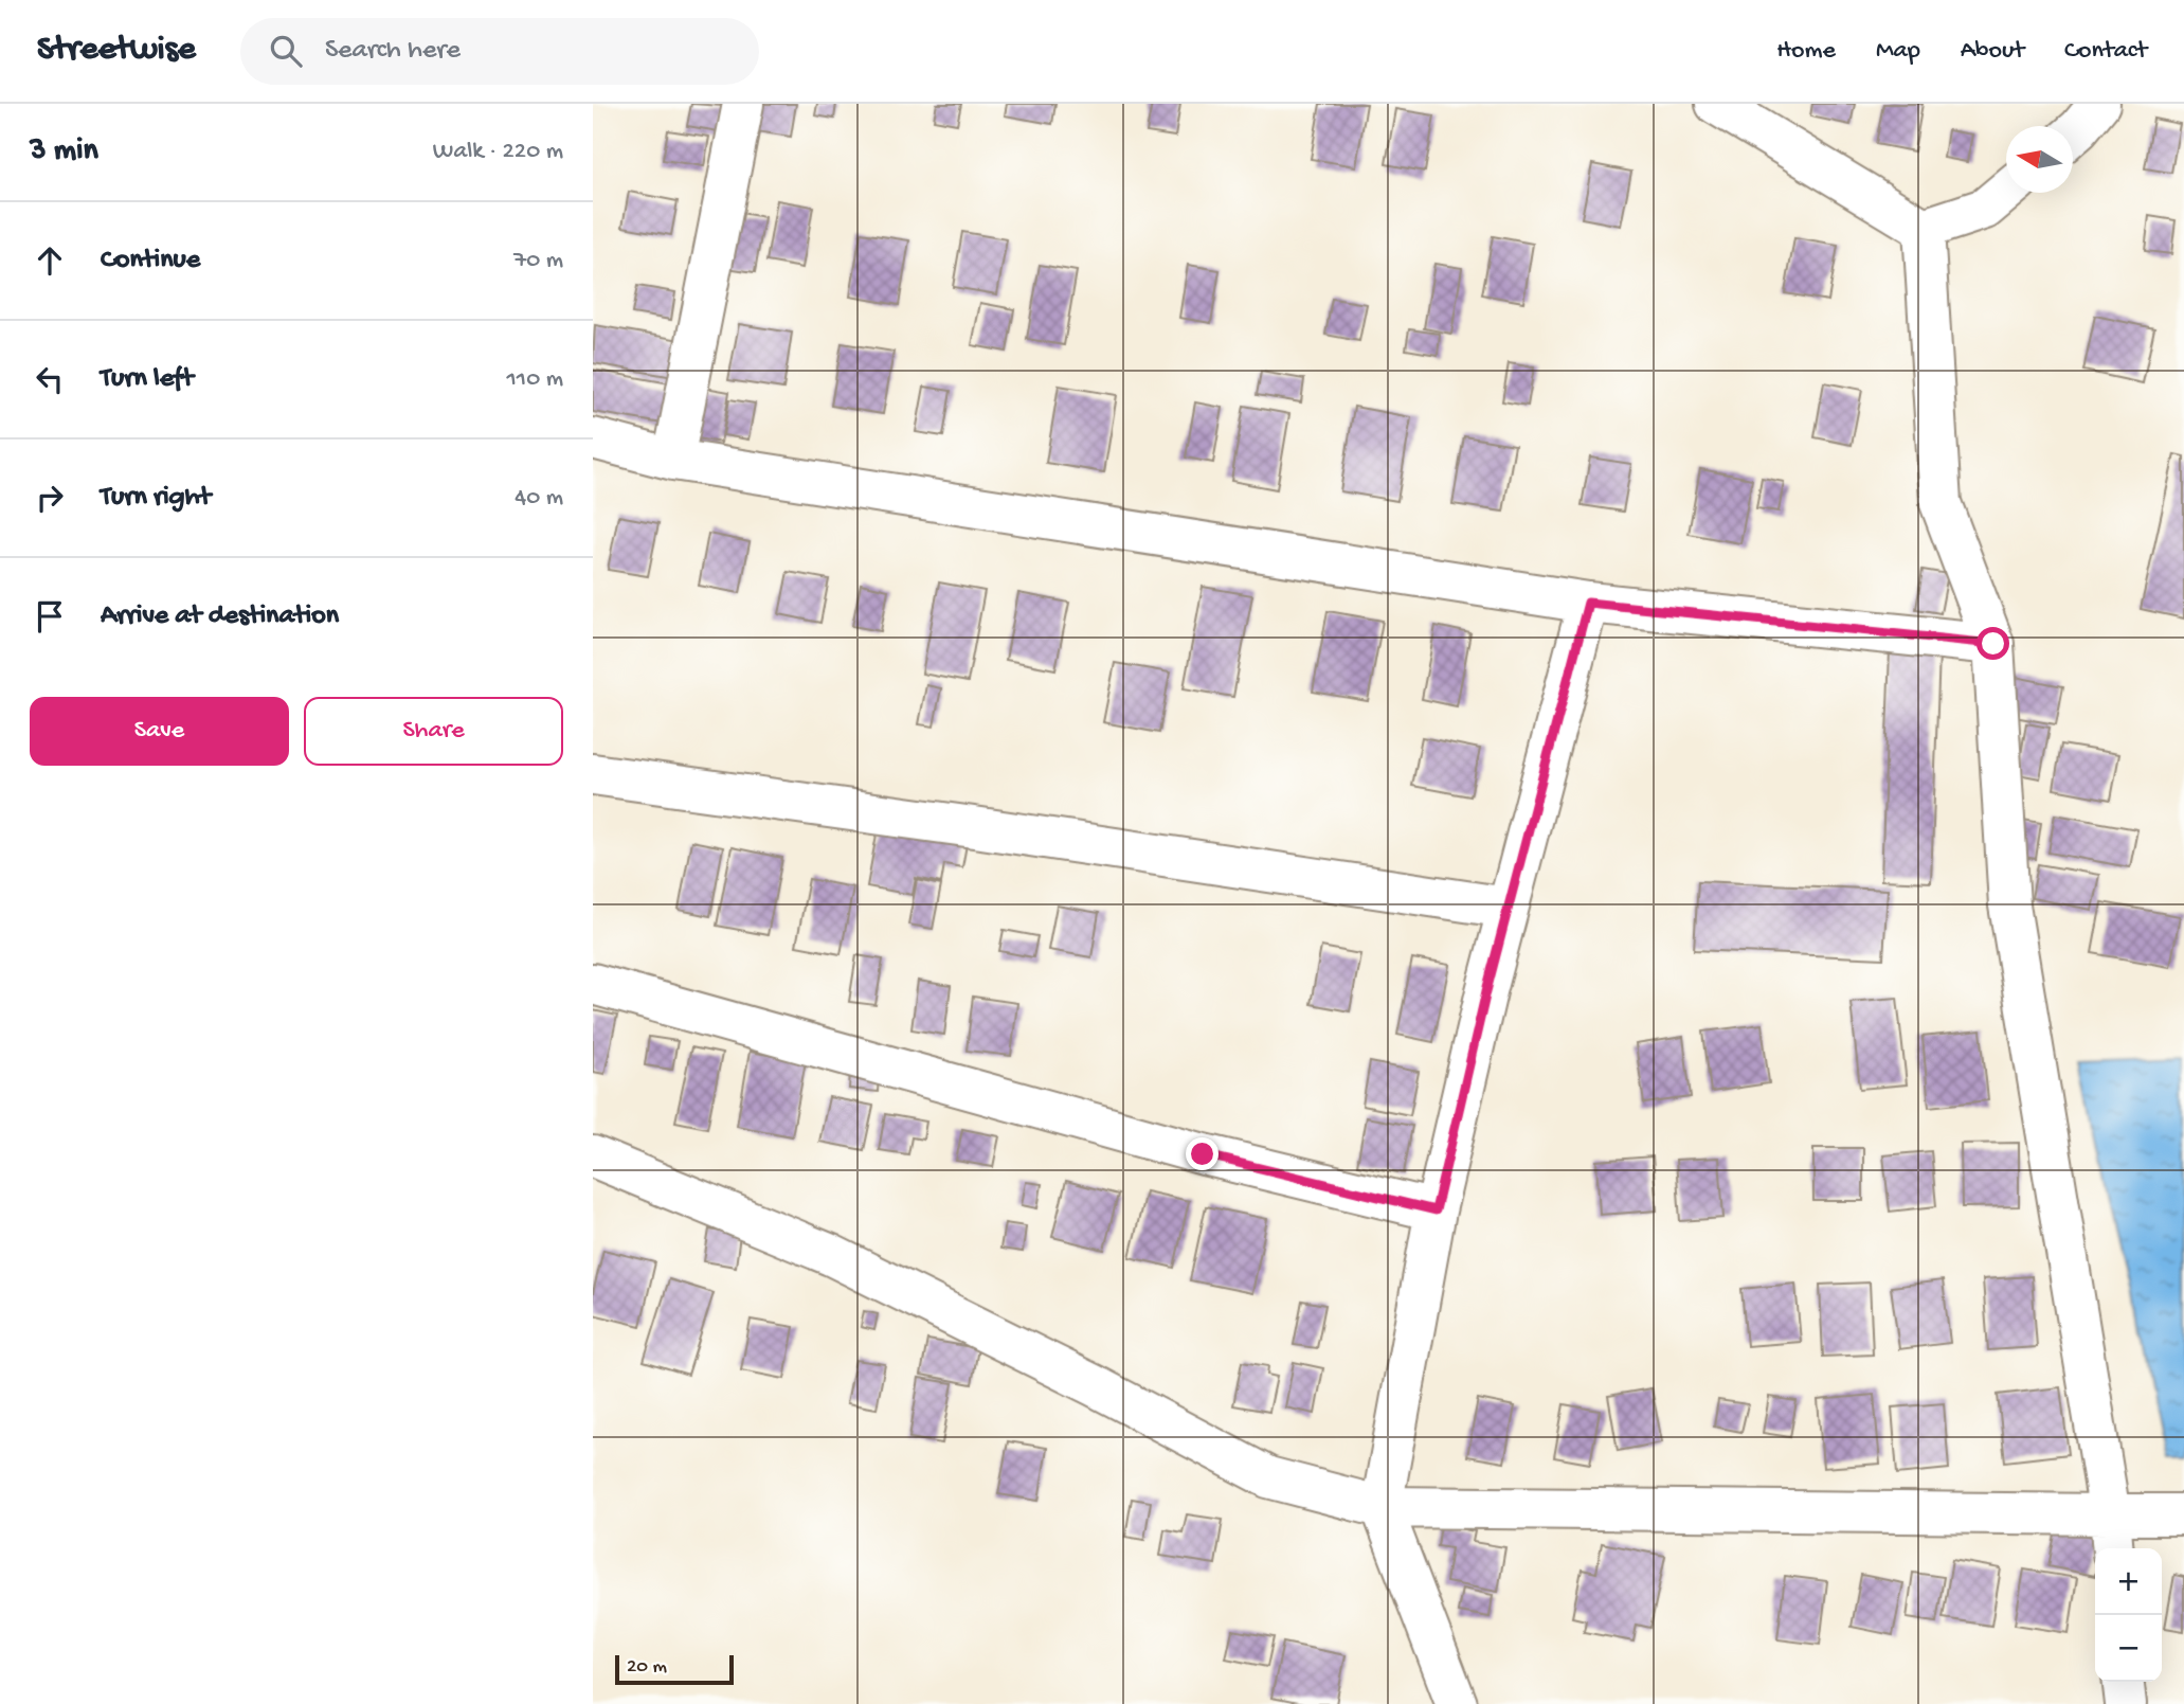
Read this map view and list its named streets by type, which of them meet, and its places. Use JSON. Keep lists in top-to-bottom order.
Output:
{
  "scale_bar": "20 m",
  "north": "left",
  "page": {
    "header": "Streetwise",
    "search": "Search here",
    "nav": [
      "Home",
      "Map",
      "About",
      "Contact"
    ],
    "heading": ["3 min", "Walk · 220 m"],
    "list": [
      ["Continue", "70 m"],
      ["Turn left", "110 m"],
      ["Turn right", "40 m"],
      "Arrive at destination"
    ],
    "buttons": ["Save", "Share"],
    "map_buttons": ["+", "−"],
    "scale": "20 m"
  }
}
